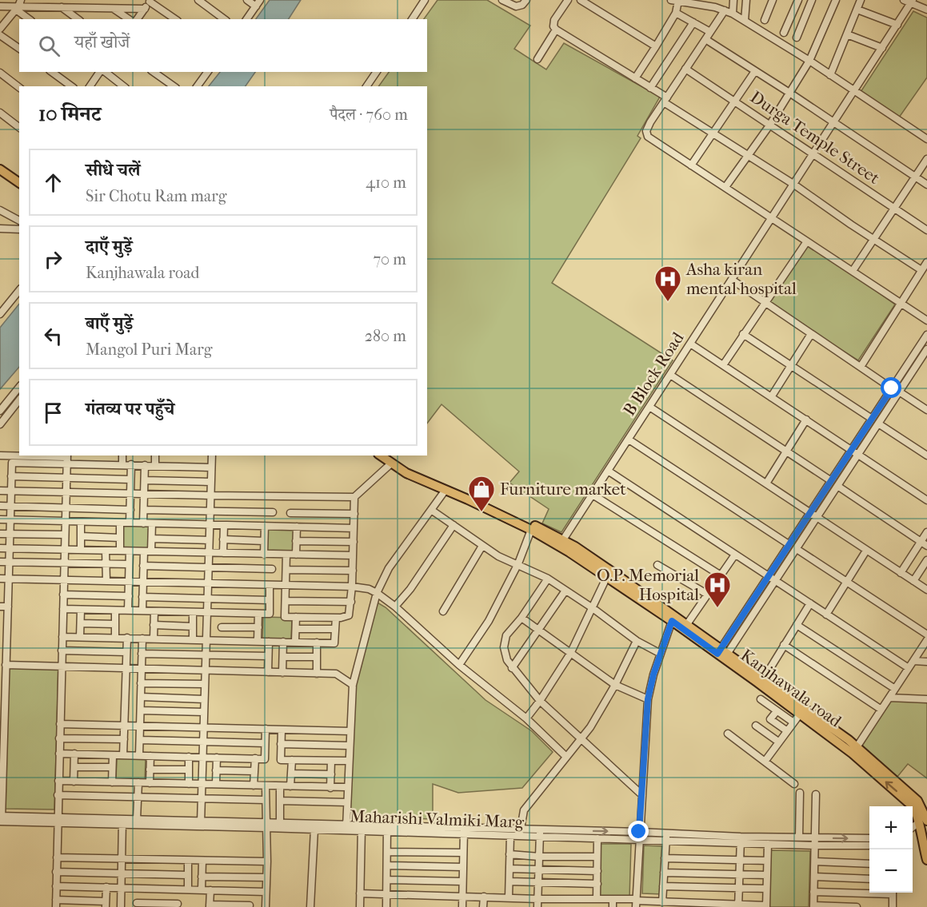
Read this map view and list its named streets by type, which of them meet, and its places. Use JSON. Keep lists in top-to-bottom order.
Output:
{
  "streets": {
    "main road": ["Kanjhawala road"],
    "street": ["Durga Temple Street", "B Block Road", "Maharishi Valmiki Marg"]
  },
  "crossings": [
    ["Durga Temple Street", "B Block Road"],
    ["B Block Road", "Kanjhawala road"]
  ],
  "places": {
    "hospital": ["Asha kiran mental hospital", "O.P. Memorial Hospital"],
    "shop": ["Furniture market"]
  },
  "page": {
    "search": "यहाँ खोजें",
    "heading": ["10 मिनट", "पैदल · 760 m"],
    "list": [
      ["सीधे चलें", "Sir Chotu Ram marg", "410 m"],
      ["दाएँ मुड़ें", "Kanjhawala road", "70 m"],
      ["बाएँ मुड़ें", "Mangol Puri Marg", "280 m"],
      "गंतव्य पर पहुँचे"
    ],
    "map_buttons": ["+", "−"]
  }
}
